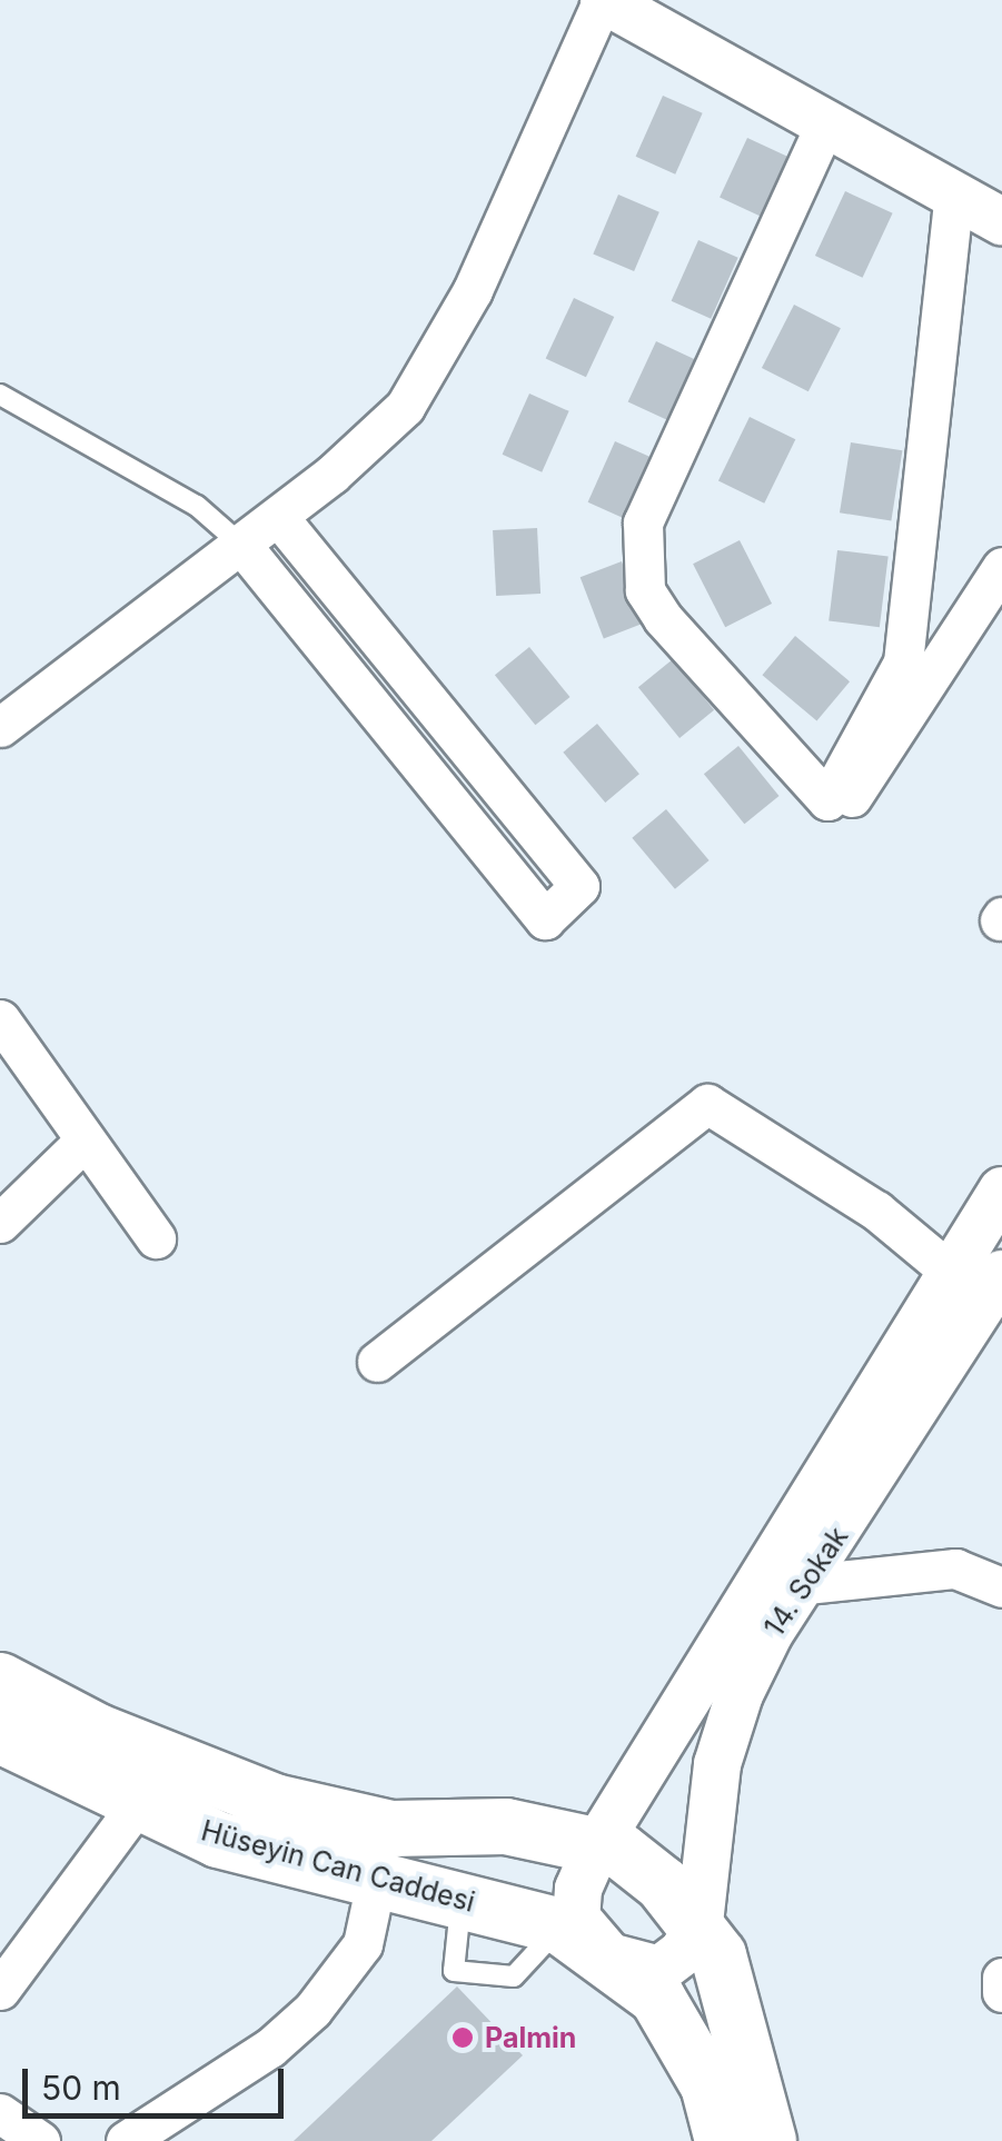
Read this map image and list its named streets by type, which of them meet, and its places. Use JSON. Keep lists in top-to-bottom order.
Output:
{
  "streets": {
    "main road": ["Hüseyin Can Caddesi"],
    "street": ["14. Sokak"]
  },
  "places": ["Palmin"],
  "scale_bar": "50 m"
}
